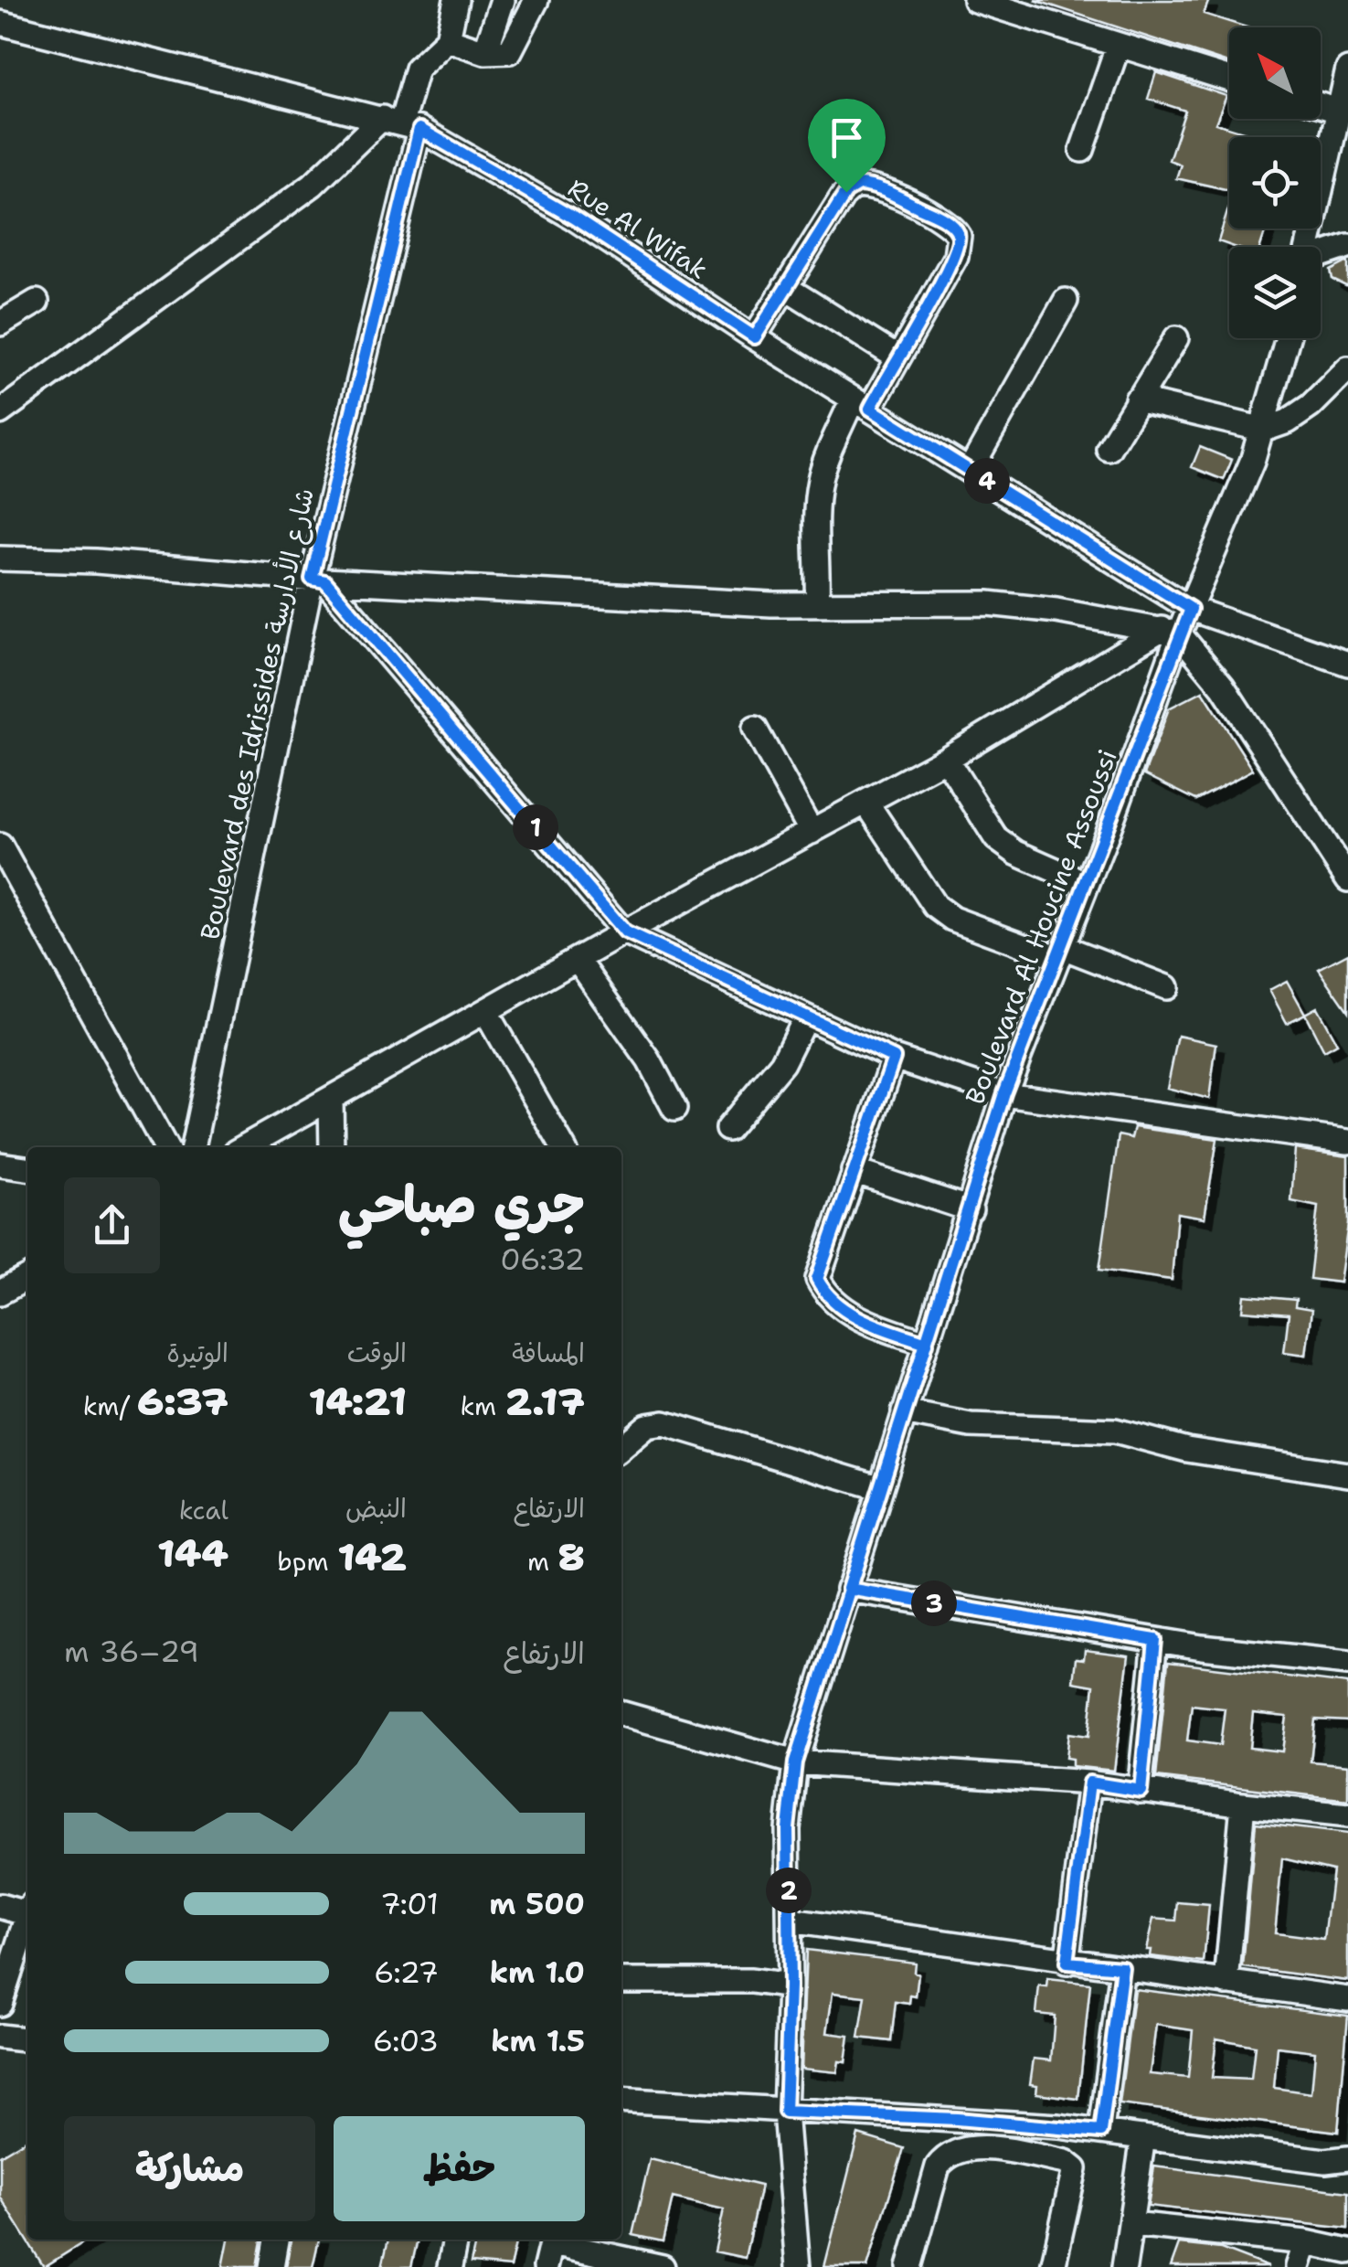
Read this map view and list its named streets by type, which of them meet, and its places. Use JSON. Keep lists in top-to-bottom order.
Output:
{
  "streets": {
    "street": ["Rue Al Wifak", "Boulevard des Idrissides شارع الأدارسة", "Boulevard Al Houcine Assoussi"]
  },
  "crossings": [
    ["Rue Al Wifak", "Boulevard des Idrissides شارع الأدارسة"],
    ["Rue Al Wifak", "Boulevard Al Houcine Assoussi"]
  ],
  "north": "top left",
  "page": {
    "pins": [
      "4",
      "1",
      "3",
      "2"
    ],
    "heading": ["جري صباحي", "06:32"],
    "stats": [
      ["المسافة", "2.17 km"],
      ["الوقت", "14:21"],
      ["الوتيرة", "6:37 /km"],
      ["الارتفاع", "8 m"],
      ["النبض", "142 bpm"],
      ["kcal", "144"]
    ],
    "chart": ["الارتفاع", "29–36 m"],
    "list": [
      {
        "name": "500 m",
        "note": "7:01"
      },
      {
        "name": "1.0 km",
        "note": "6:27"
      },
      {
        "name": "1.5 km",
        "note": "6:03"
      }
    ],
    "buttons": ["حفظ", "مشاركة"]
  }
}
